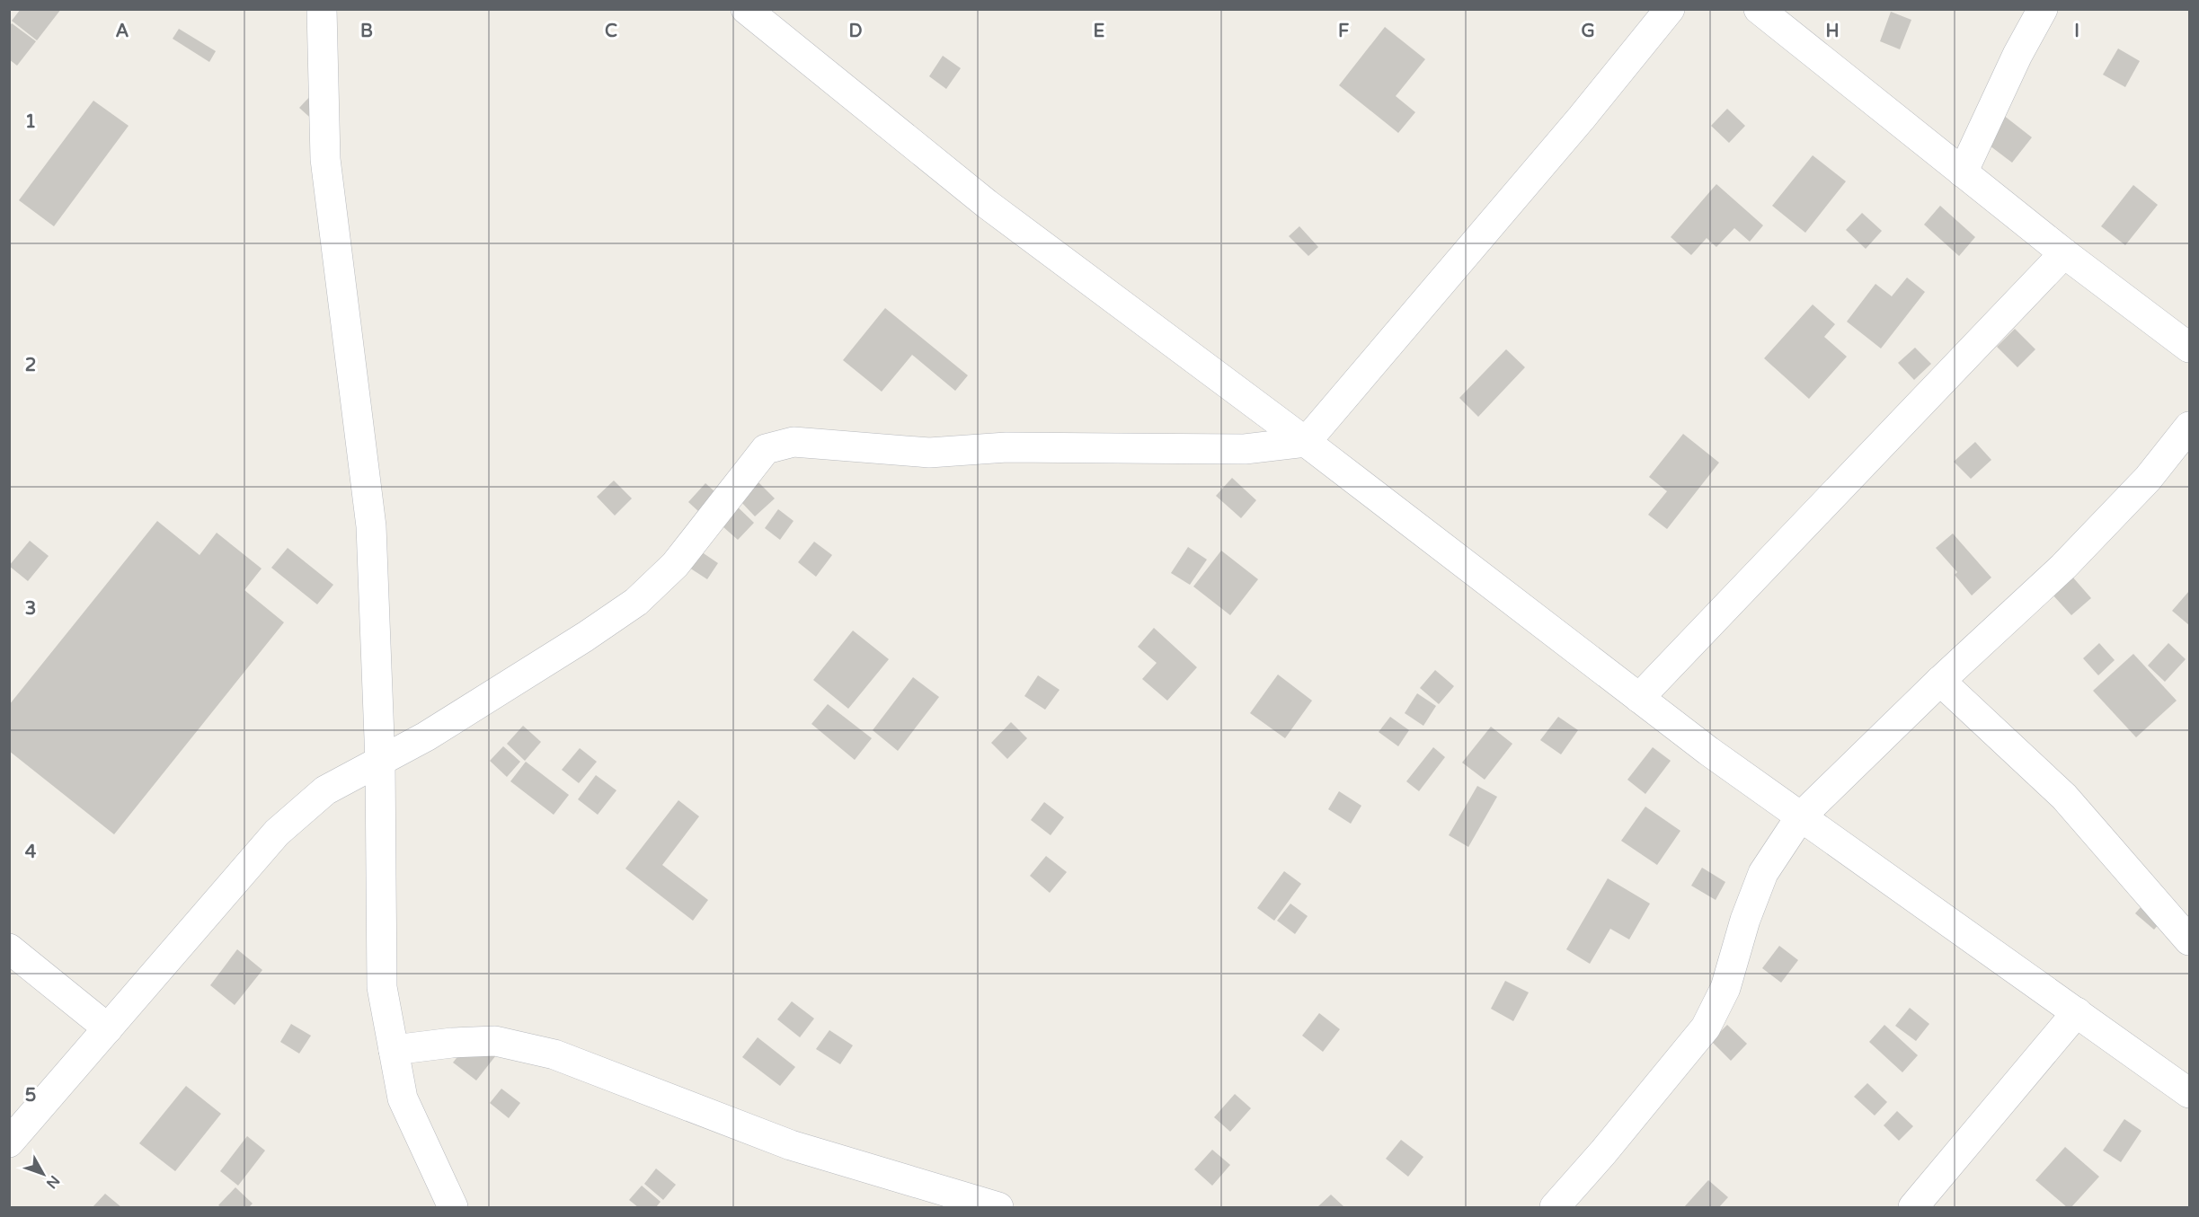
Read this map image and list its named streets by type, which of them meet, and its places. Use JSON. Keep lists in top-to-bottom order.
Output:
{
  "north": "bottom right",
  "grid": {
    "columns": [
      "A",
      "B",
      "C",
      "D",
      "E",
      "F",
      "G",
      "H",
      "I"
    ],
    "rows": [
      "1",
      "2",
      "3",
      "4",
      "5"
    ]
  }
}
